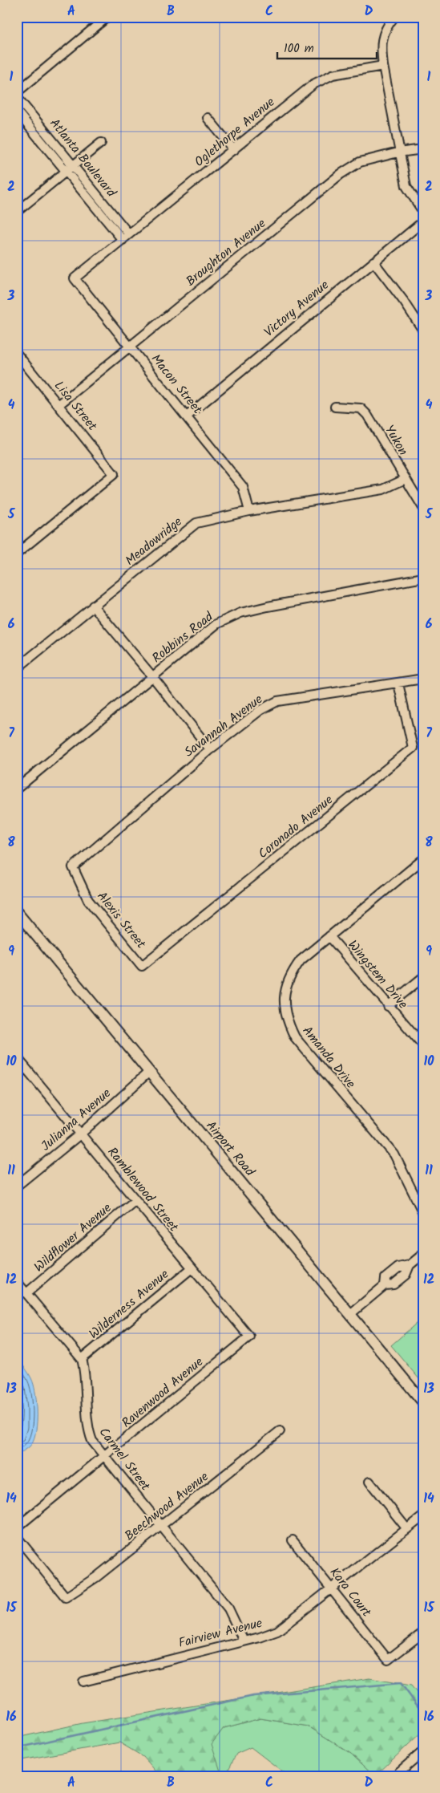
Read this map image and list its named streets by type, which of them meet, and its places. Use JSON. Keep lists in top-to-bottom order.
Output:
{
  "streets": {
    "main road": ["Airport Road"],
    "street": [
      "Oglethorpe Avenue",
      "Atlanta Boulevard",
      "Broughton Avenue",
      "Victory Avenue",
      "Macon Street",
      "Lisa Street",
      "Yukon",
      "Meadowridge",
      "Robbins Road",
      "Savannah Avenue",
      "Coronado Avenue",
      "Alexis Street",
      "Wingstem Drive",
      "Amanda Drive",
      "Julianna Avenue",
      "Ramblewood Street",
      "Wildflower Avenue",
      "Wilderness Avenue",
      "Ravenwood Avenue",
      "Carmel Street",
      "Beechwood Avenue",
      "Kara Court",
      "Fairview Avenue"
    ]
  },
  "crossings": [
    ["Oglethorpe Avenue", "Atlanta Boulevard"],
    ["Oglethorpe Avenue", "Macon Street"],
    ["Broughton Avenue", "Macon Street"],
    ["Broughton Avenue", "Lisa Street"],
    ["Victory Avenue", "Macon Street"],
    ["Macon Street", "Meadowridge"],
    ["Yukon", "Meadowridge"],
    ["Savannah Avenue", "Coronado Avenue"],
    ["Savannah Avenue", "Alexis Street"],
    ["Coronado Avenue", "Alexis Street"],
    ["Wingstem Drive", "Amanda Drive"],
    ["Julianna Avenue", "Airport Road"],
    ["Julianna Avenue", "Ramblewood Street"],
    ["Ramblewood Street", "Wildflower Avenue"],
    ["Ramblewood Street", "Wilderness Avenue"],
    ["Ramblewood Street", "Ravenwood Avenue"],
    ["Wildflower Avenue", "Carmel Street"],
    ["Wilderness Avenue", "Carmel Street"],
    ["Ravenwood Avenue", "Carmel Street"],
    ["Carmel Street", "Beechwood Avenue"],
    ["Carmel Street", "Fairview Avenue"],
    ["Kara Court", "Fairview Avenue"]
  ],
  "scale_bar": "100 m",
  "grid": {
    "columns": [
      "A",
      "B",
      "C",
      "D"
    ],
    "rows": [
      "1",
      "2",
      "3",
      "4",
      "5",
      "6",
      "7",
      "8",
      "9",
      "10",
      "11",
      "12",
      "13",
      "14",
      "15",
      "16"
    ]
  }
}
